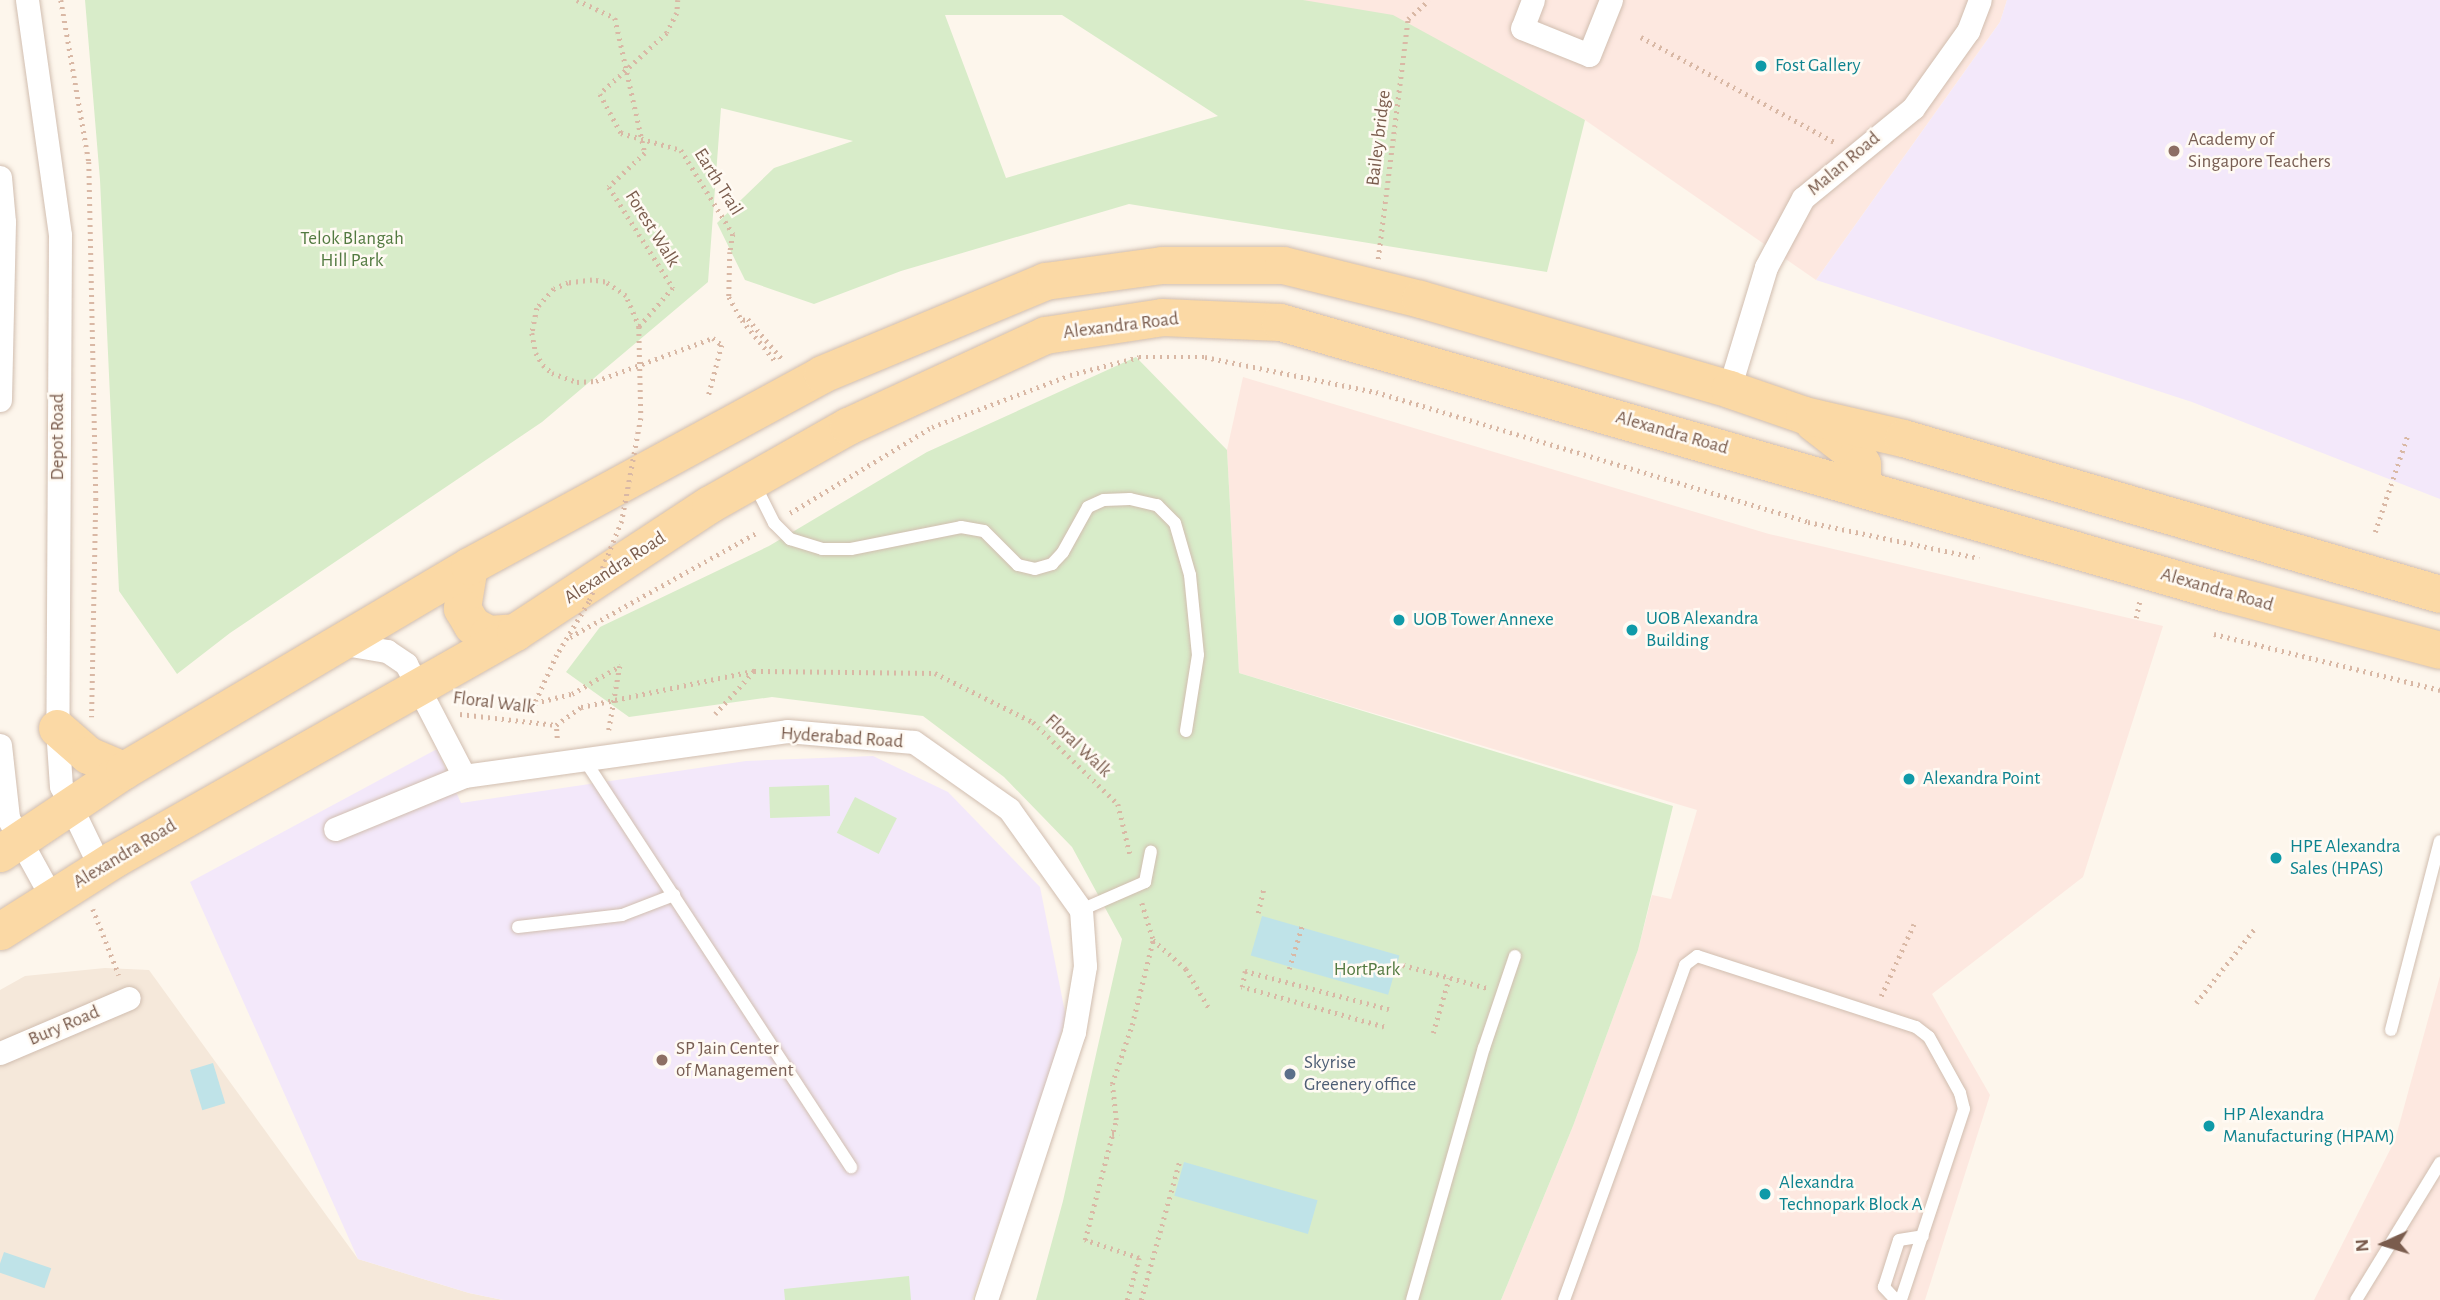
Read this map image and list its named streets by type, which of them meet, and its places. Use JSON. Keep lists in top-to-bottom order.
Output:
{
  "streets": {
    "main road": ["Alexandra Road"],
    "street": [
      "Malan Road",
      "Depot Road",
      "Hyderabad Road",
      "Bury Road"
    ],
    "path": [
      "Bailey bridge",
      "Earth Trail",
      "Forest Walk",
      "Floral Walk"
    ]
  },
  "crossings": [
    ["Alexandra Road", "Depot Road"],
    ["Alexandra Road", "Floral Walk"]
  ],
  "parks": ["Telok Blangah Hill Park", "HortPark"],
  "places": [
    "Fost Gallery",
    "Academy of Singapore Teachers",
    "UOB Tower Annexe",
    "UOB Alexandra Building",
    "Alexandra Point",
    "HPE Alexandra Sales (HPAS)",
    "SP Jain Center of Management",
    "Skyrise Greenery office",
    "HP Alexandra Manufacturing (HPAM)",
    "Alexandra Technopark Block A"
  ],
  "north": "left"
}
